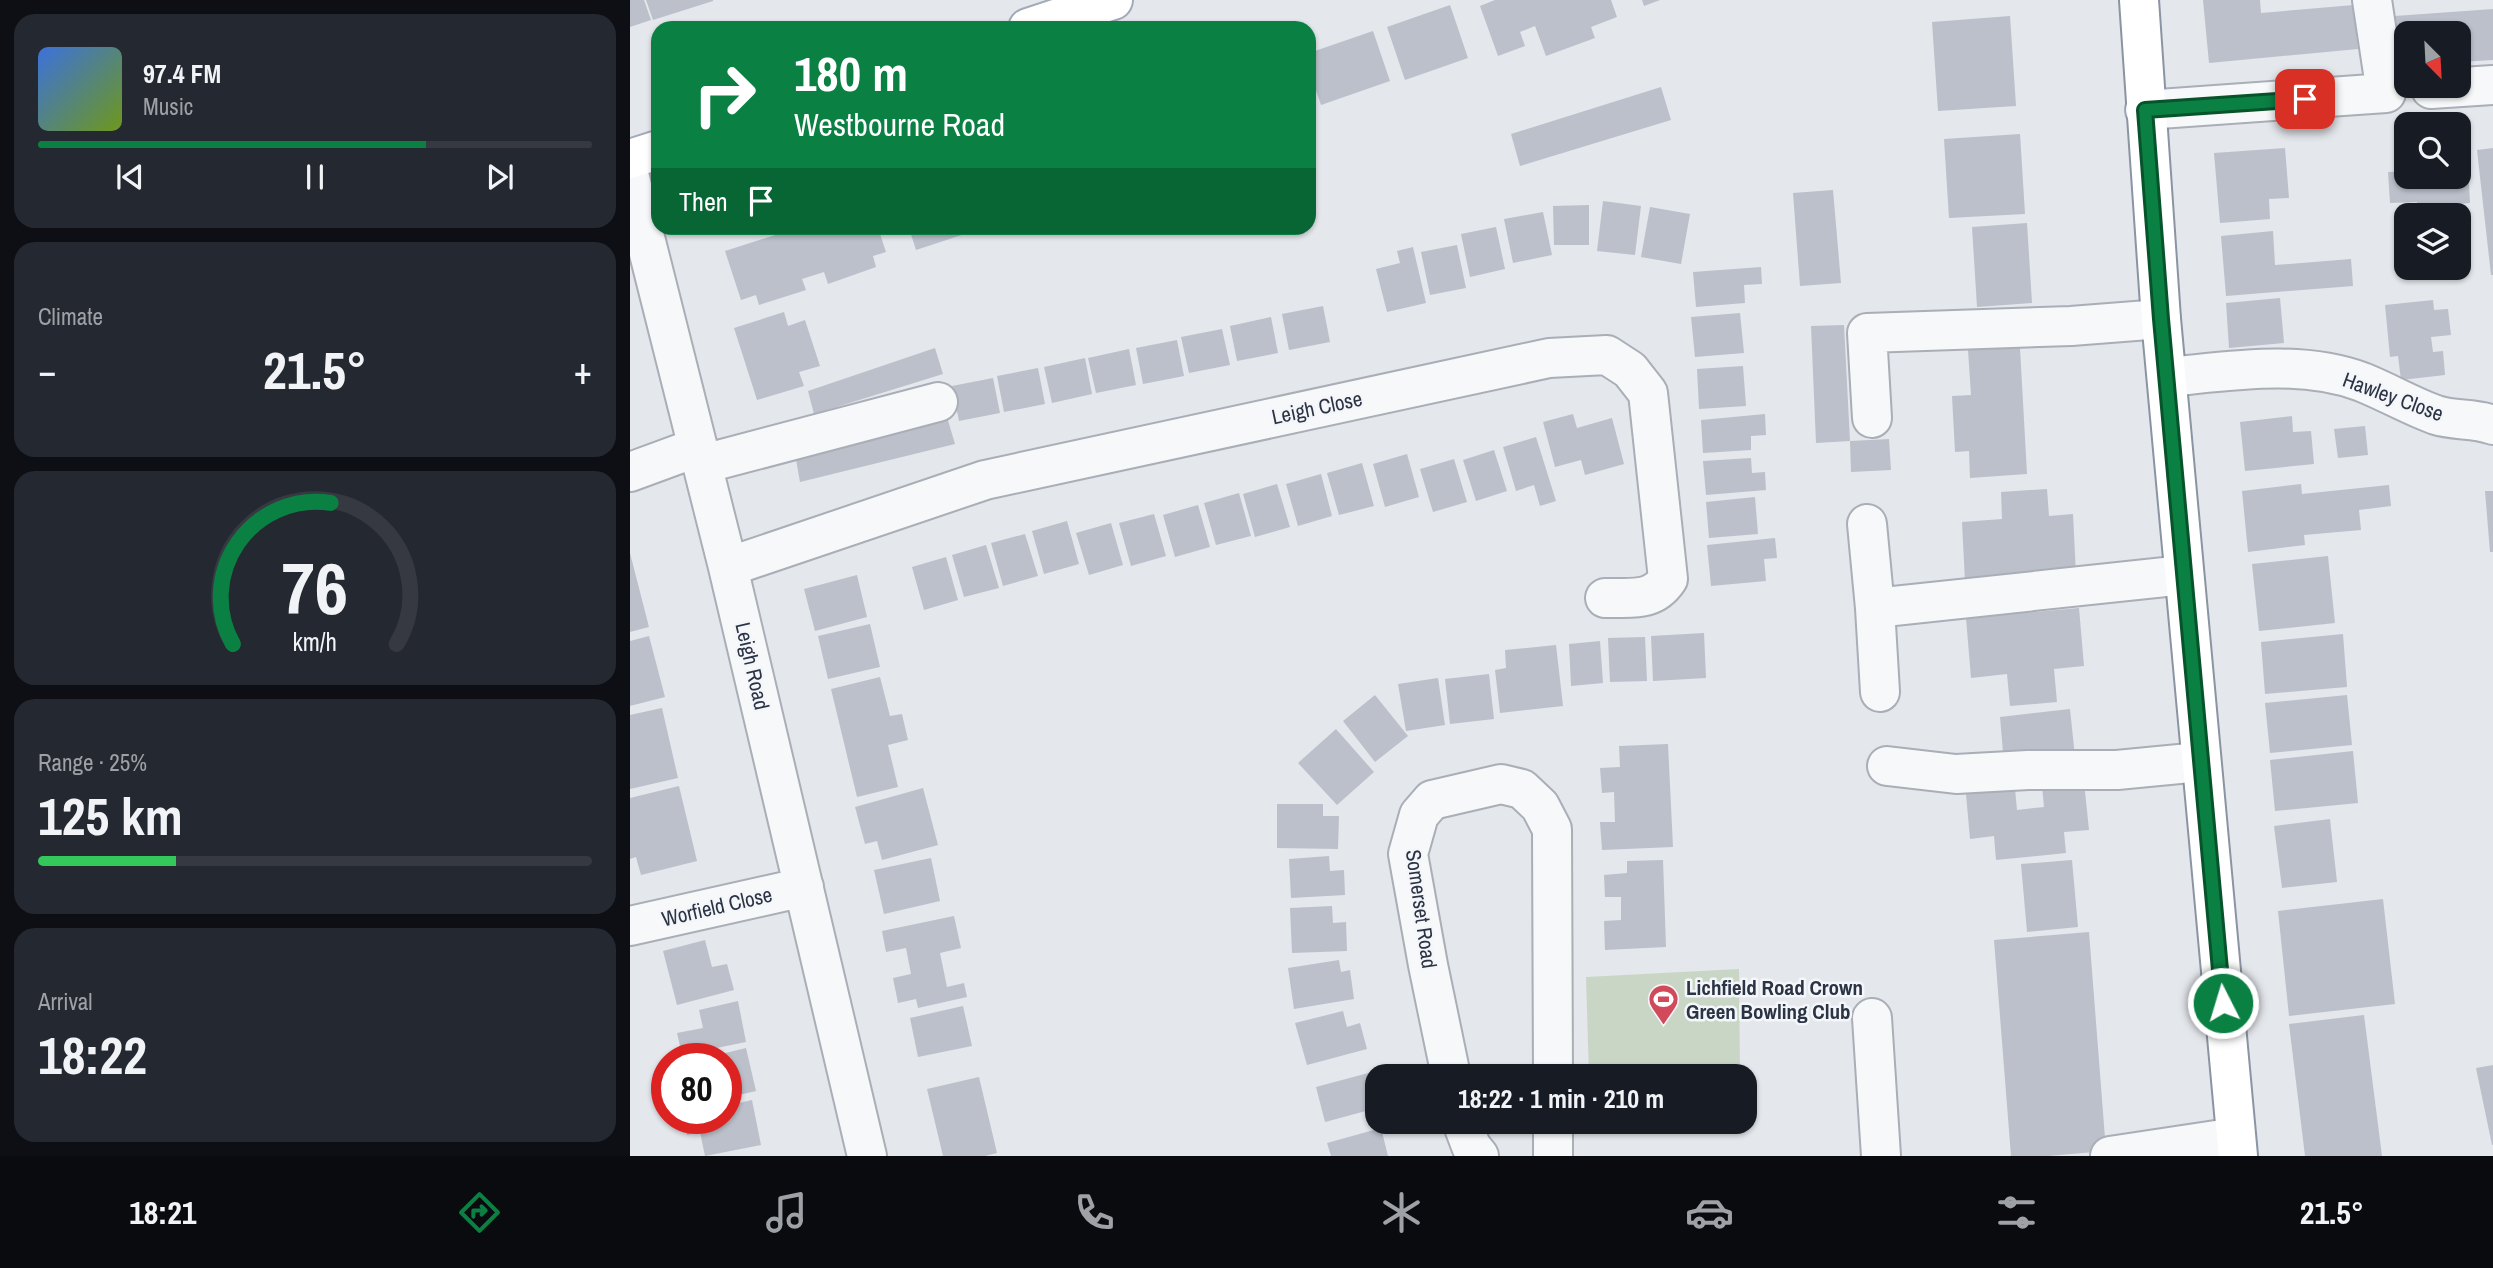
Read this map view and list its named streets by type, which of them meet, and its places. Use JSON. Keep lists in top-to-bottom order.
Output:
{
  "streets": {
    "street": [
      "Hawley Close",
      "Leigh Close",
      "Leigh Road",
      "Worfield Close",
      "Somerset Road"
    ]
  },
  "crossings": [
    ["Leigh Close", "Leigh Road"],
    ["Leigh Road", "Worfield Close"]
  ],
  "places": {
    "sports": ["Lichfield Road Crown Green Bowling Club"]
  },
  "north": "bottom right",
  "page": {
    "turn": ["180 m", "Westbourne Road"],
    "song": ["97.4 FM", "Music"],
    "then": "Then",
    "tile": [
      "Climate",
      ["Range · 25%", "125 km"],
      ["Arrival", "18:22"]
    ],
    "heat": ["−", "21.5°", "+"],
    "limit": "80",
    "trip": "18:22 · 1 min · 210 m",
    "tabs": ["18:21", "21.5°"],
    "gauge": ["76", "km/h"]
  }
}
